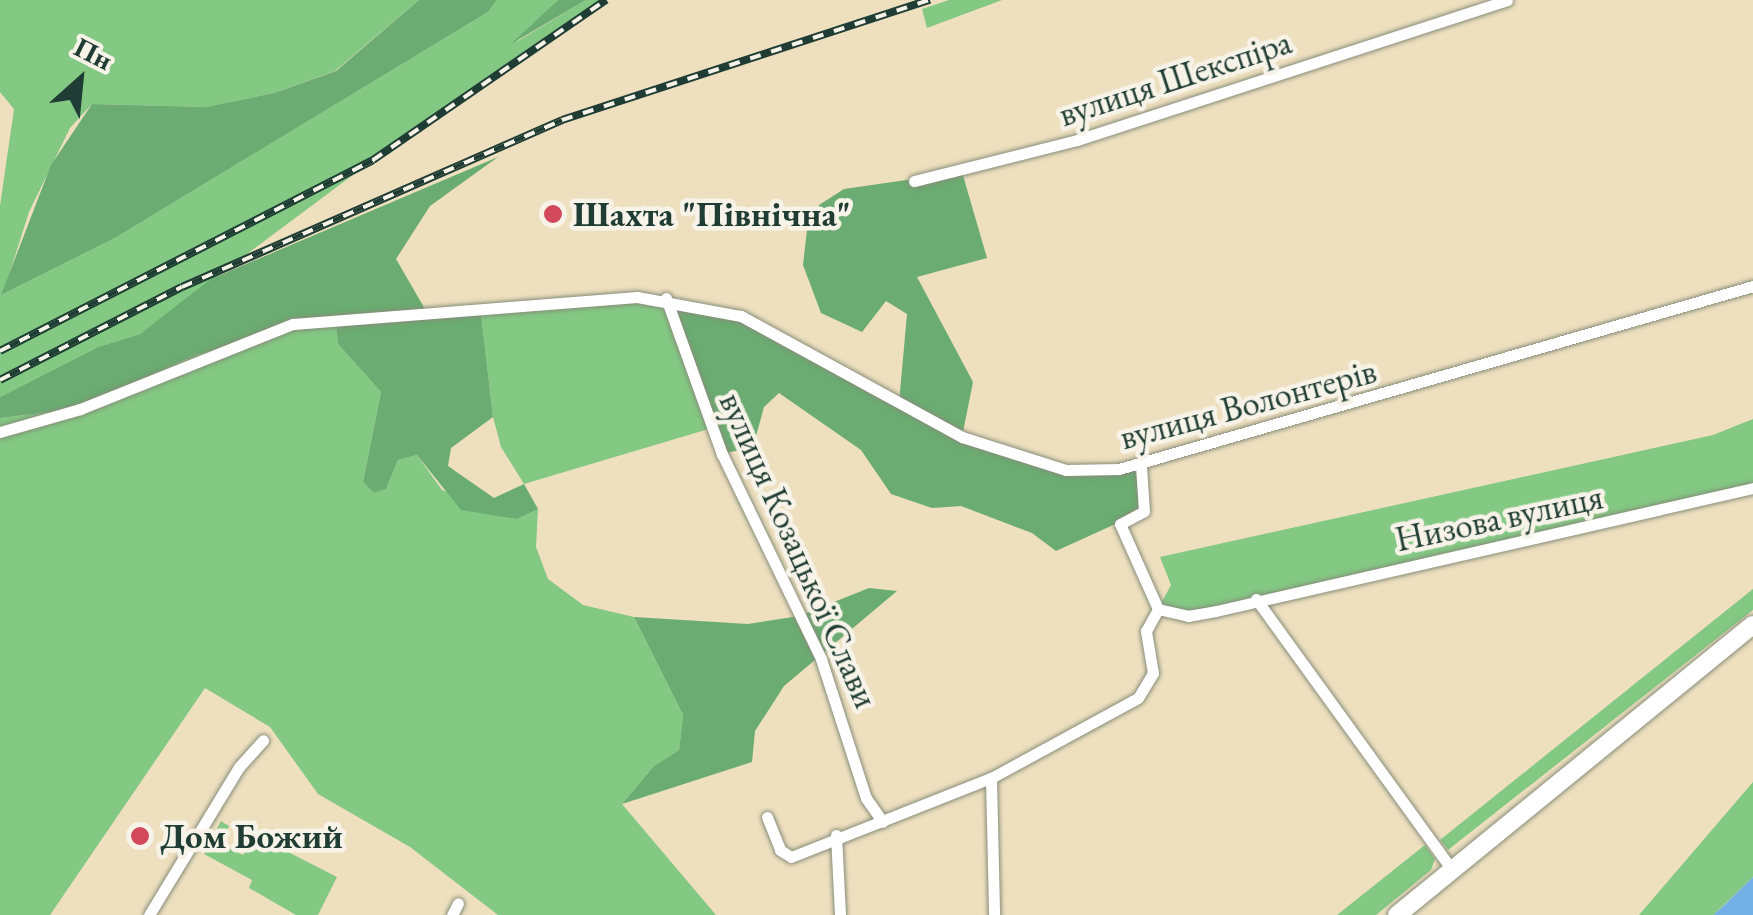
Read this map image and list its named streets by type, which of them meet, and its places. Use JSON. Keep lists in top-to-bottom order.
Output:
{
  "streets": {
    "street": [
      "вулиця Шекспіра",
      "вулиця Волонтерів",
      "Низова вулиця",
      "вулиця Козацької Слави"
    ]
  },
  "crossings": [
    ["вулиця Волонтерів", "вулиця Козацької Слави"]
  ],
  "places": ["Шахта \"Північна\"", "Дом Божий"],
  "north": "top right"
}
